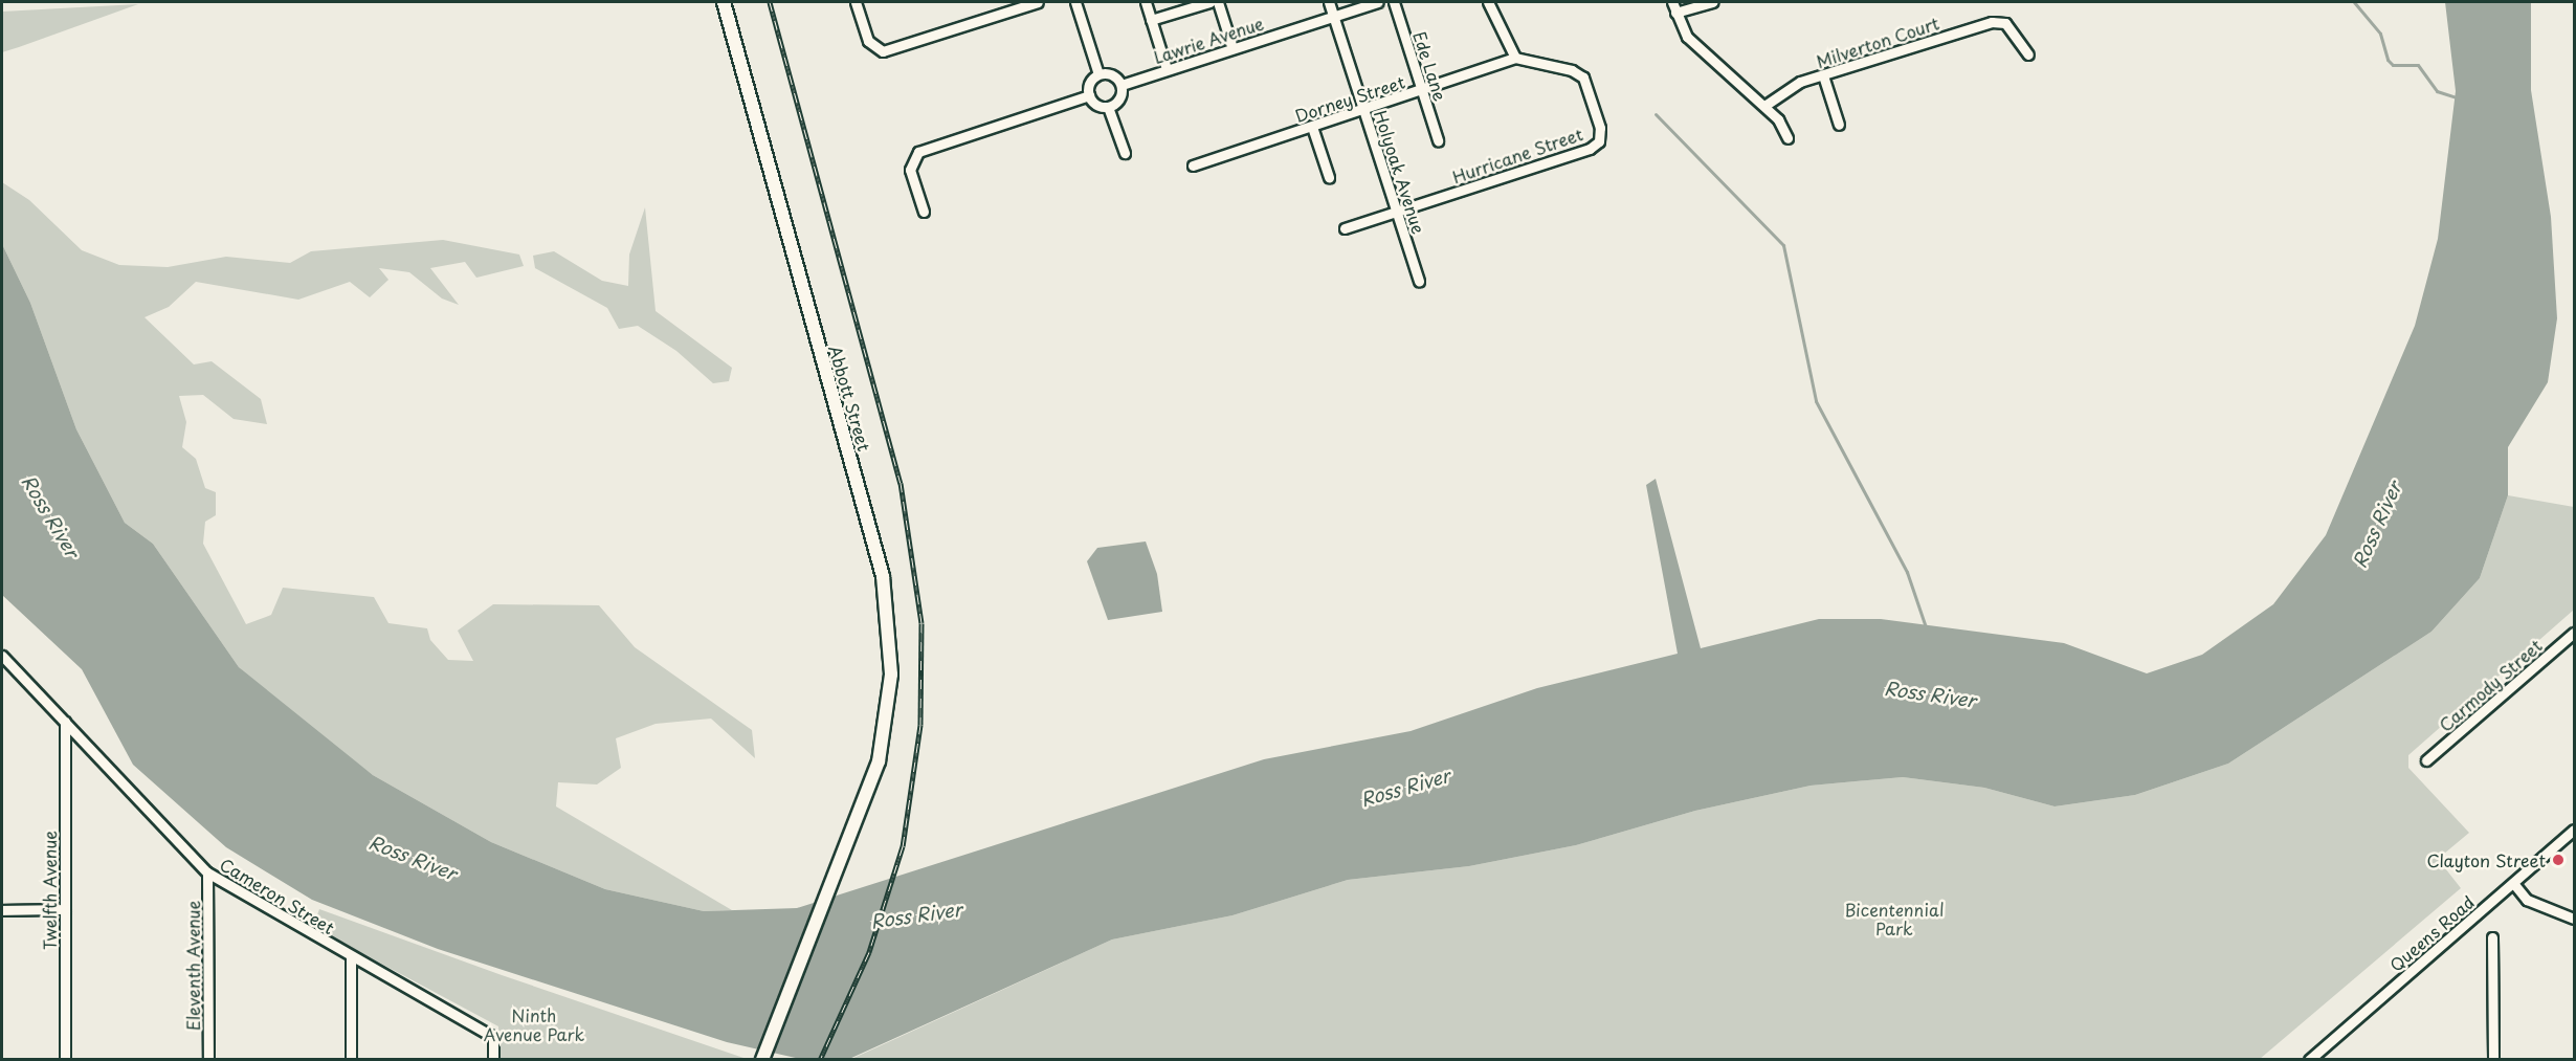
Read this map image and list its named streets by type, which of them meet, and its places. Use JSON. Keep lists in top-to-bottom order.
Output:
{
  "streets": {
    "main road": ["Abbott Street"],
    "street": [
      "Lawrie Avenue",
      "Milverton Court",
      "Ede Lane",
      "Dorney Street",
      "Hurricane Street",
      "Holyoak Avenue",
      "Carmody Street",
      "Twelfth Avenue",
      "Cameron Street",
      "Queens Road",
      "Eleventh Avenue"
    ]
  },
  "crossings": [
    ["Lawrie Avenue", "Holyoak Avenue"],
    ["Ede Lane", "Dorney Street"],
    ["Dorney Street", "Hurricane Street"],
    ["Dorney Street", "Holyoak Avenue"],
    ["Hurricane Street", "Holyoak Avenue"],
    ["Twelfth Avenue", "Cameron Street"],
    ["Cameron Street", "Eleventh Avenue"]
  ],
  "water": ["Ross River"],
  "parks": ["Bicentennial Park", "Ninth Avenue Park"],
  "places": ["Clayton Street"]
}
